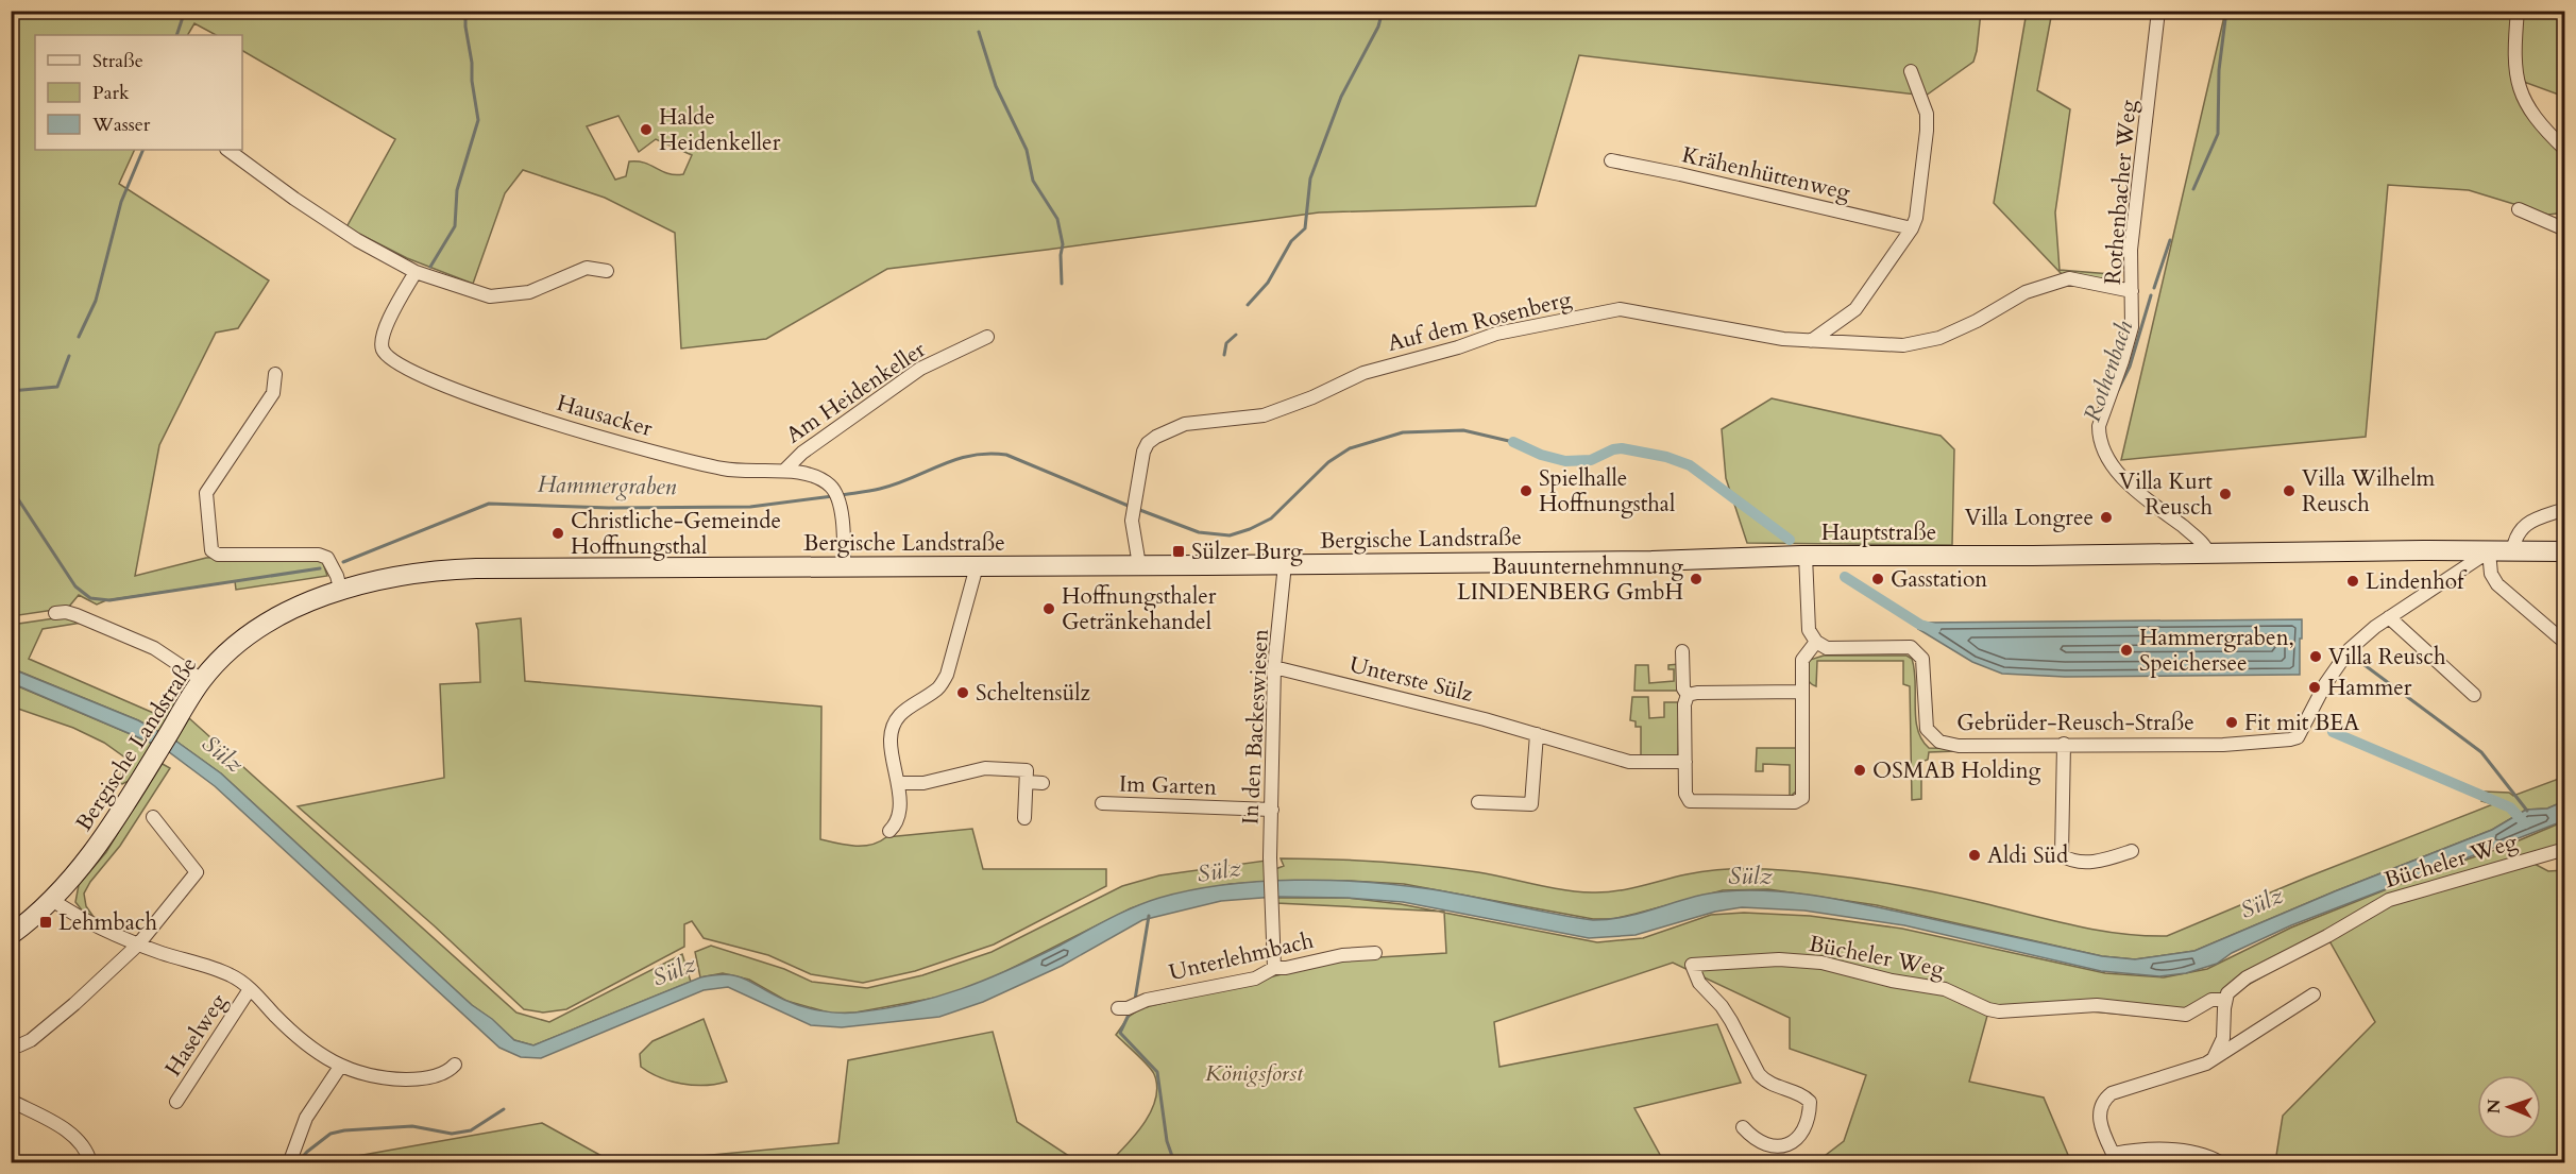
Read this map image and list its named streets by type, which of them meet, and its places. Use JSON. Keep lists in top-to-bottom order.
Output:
{
  "streets": {
    "main road": ["Hauptstraße", "Bergische Landstraße"],
    "street": [
      "Krähenhüttenweg",
      "Rothenbacher Weg",
      "Auf dem Rosenberg",
      "Am Heidenkeller",
      "Hausacker",
      "Unterste Sülz",
      "Gebrüder-Reusch-Straße",
      "In den Backeswiesen",
      "Im Garten",
      "Bücheler Weg",
      "Unterlehmbach",
      "Haselweg"
    ]
  },
  "crossings": [
    ["Rothenbacher Weg", "Auf dem Rosenberg"],
    ["Rothenbacher Weg", "Hauptstraße"],
    ["Auf dem Rosenberg", "Bergische Landstraße"],
    ["Am Heidenkeller", "Hausacker"],
    ["Hausacker", "Bergische Landstraße"],
    ["Hauptstraße", "Bergische Landstraße"],
    ["Bergische Landstraße", "In den Backeswiesen"],
    ["Unterste Sülz", "In den Backeswiesen"],
    ["In den Backeswiesen", "Im Garten"],
    ["In den Backeswiesen", "Unterlehmbach"]
  ],
  "water": ["Rothenbach", "Hammergraben", "Sülz"],
  "parks": ["Königsforst"],
  "places": {
    "other": [
      "Halde Heidenkeller",
      "Spielhalle Hoffnungsthal",
      "Villa Wilhelm Reusch",
      "Villa Kurt Reusch",
      "Villa Longree",
      "Christliche-Gemeinde Hoffnungsthal",
      "Bauunternehmnung LINDENBERG GmbH",
      "Gasstation",
      "Lindenhof",
      "Hoffnungsthaler Getränkehandel",
      "Hammergraben, Speichersee",
      "Villa Reusch",
      "Hammer",
      "Scheltensülz",
      "Fit mit BEA",
      "OSMAB Holding",
      "Aldi Süd"
    ],
    "transit": ["Sülzer Burg", "Lehmbach"]
  },
  "legend": ["Straße", "Park", "Wasser"],
  "north": "left"
}
